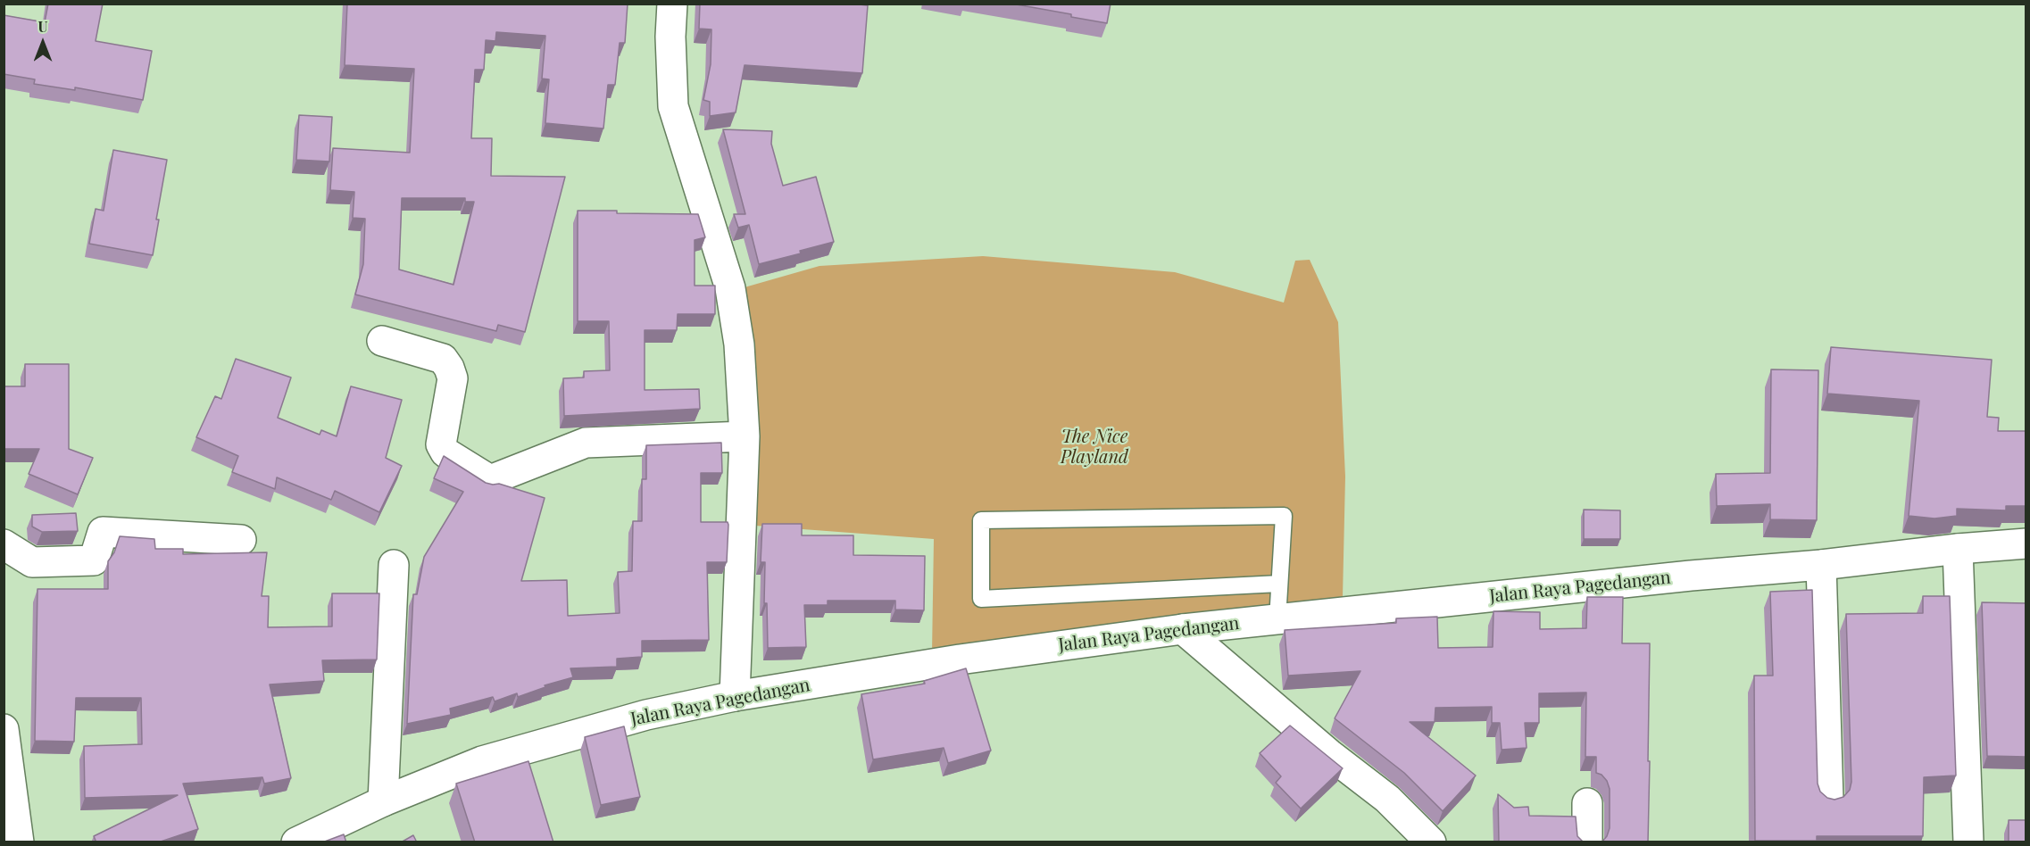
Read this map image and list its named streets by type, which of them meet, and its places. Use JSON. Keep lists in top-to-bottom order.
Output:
{
  "streets": {
    "street": ["Jalan Raya Pagedangan"]
  },
  "parks": ["The Nice Playland"],
  "north": "top"
}
